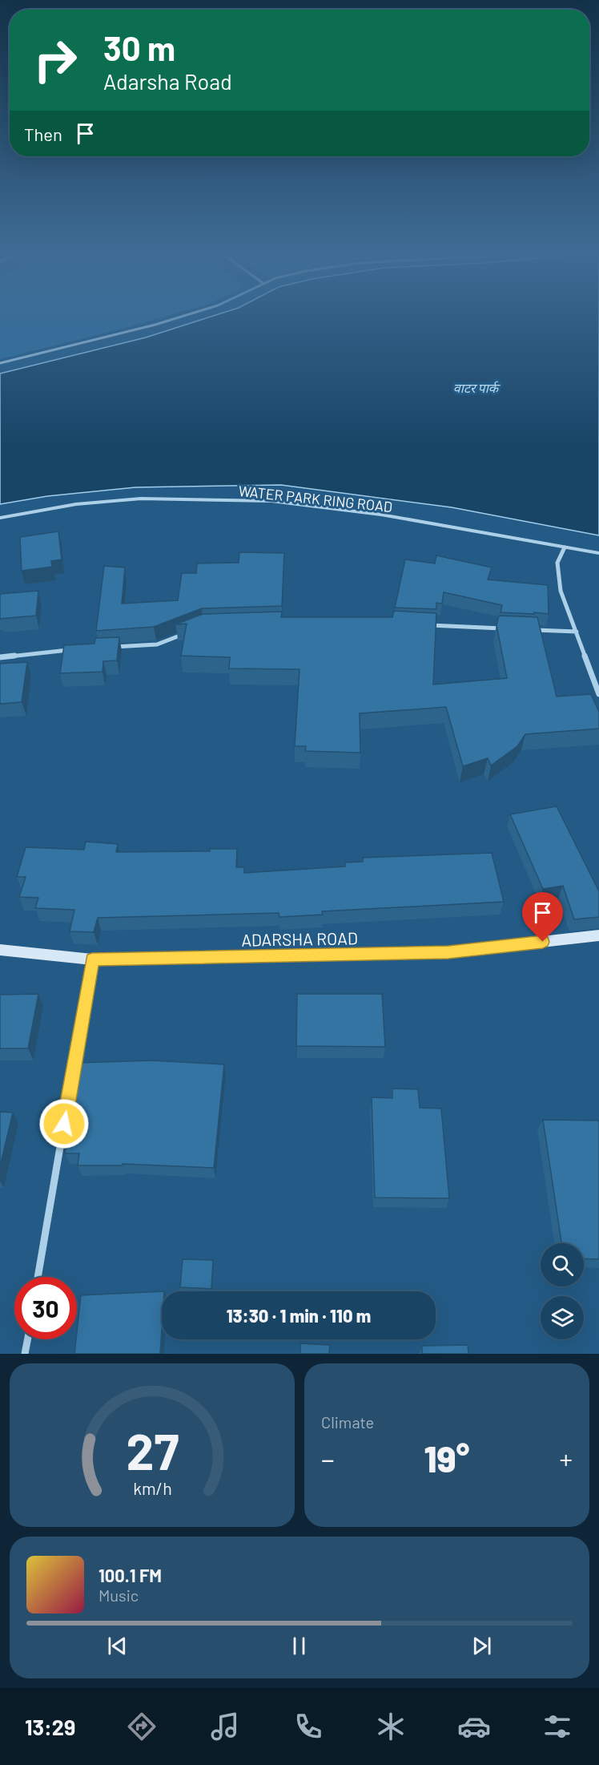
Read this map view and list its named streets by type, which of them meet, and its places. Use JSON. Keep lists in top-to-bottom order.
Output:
{
  "streets": {
    "main road": ["ADARSHA ROAD"],
    "lane": ["WATER PARK RING ROAD"]
  },
  "water": ["वाटर पार्क"],
  "page": {
    "turn": ["30 m", "Adarsha Road"],
    "then": "Then",
    "limit": "30",
    "trip": "13:30 · 1 min · 110 m",
    "tile": "Climate",
    "heat": ["−", "19°", "+"],
    "song": ["100.1 FM", "Music"],
    "tabs": "13:29",
    "gauge": ["27", "km/h"]
  }
}
